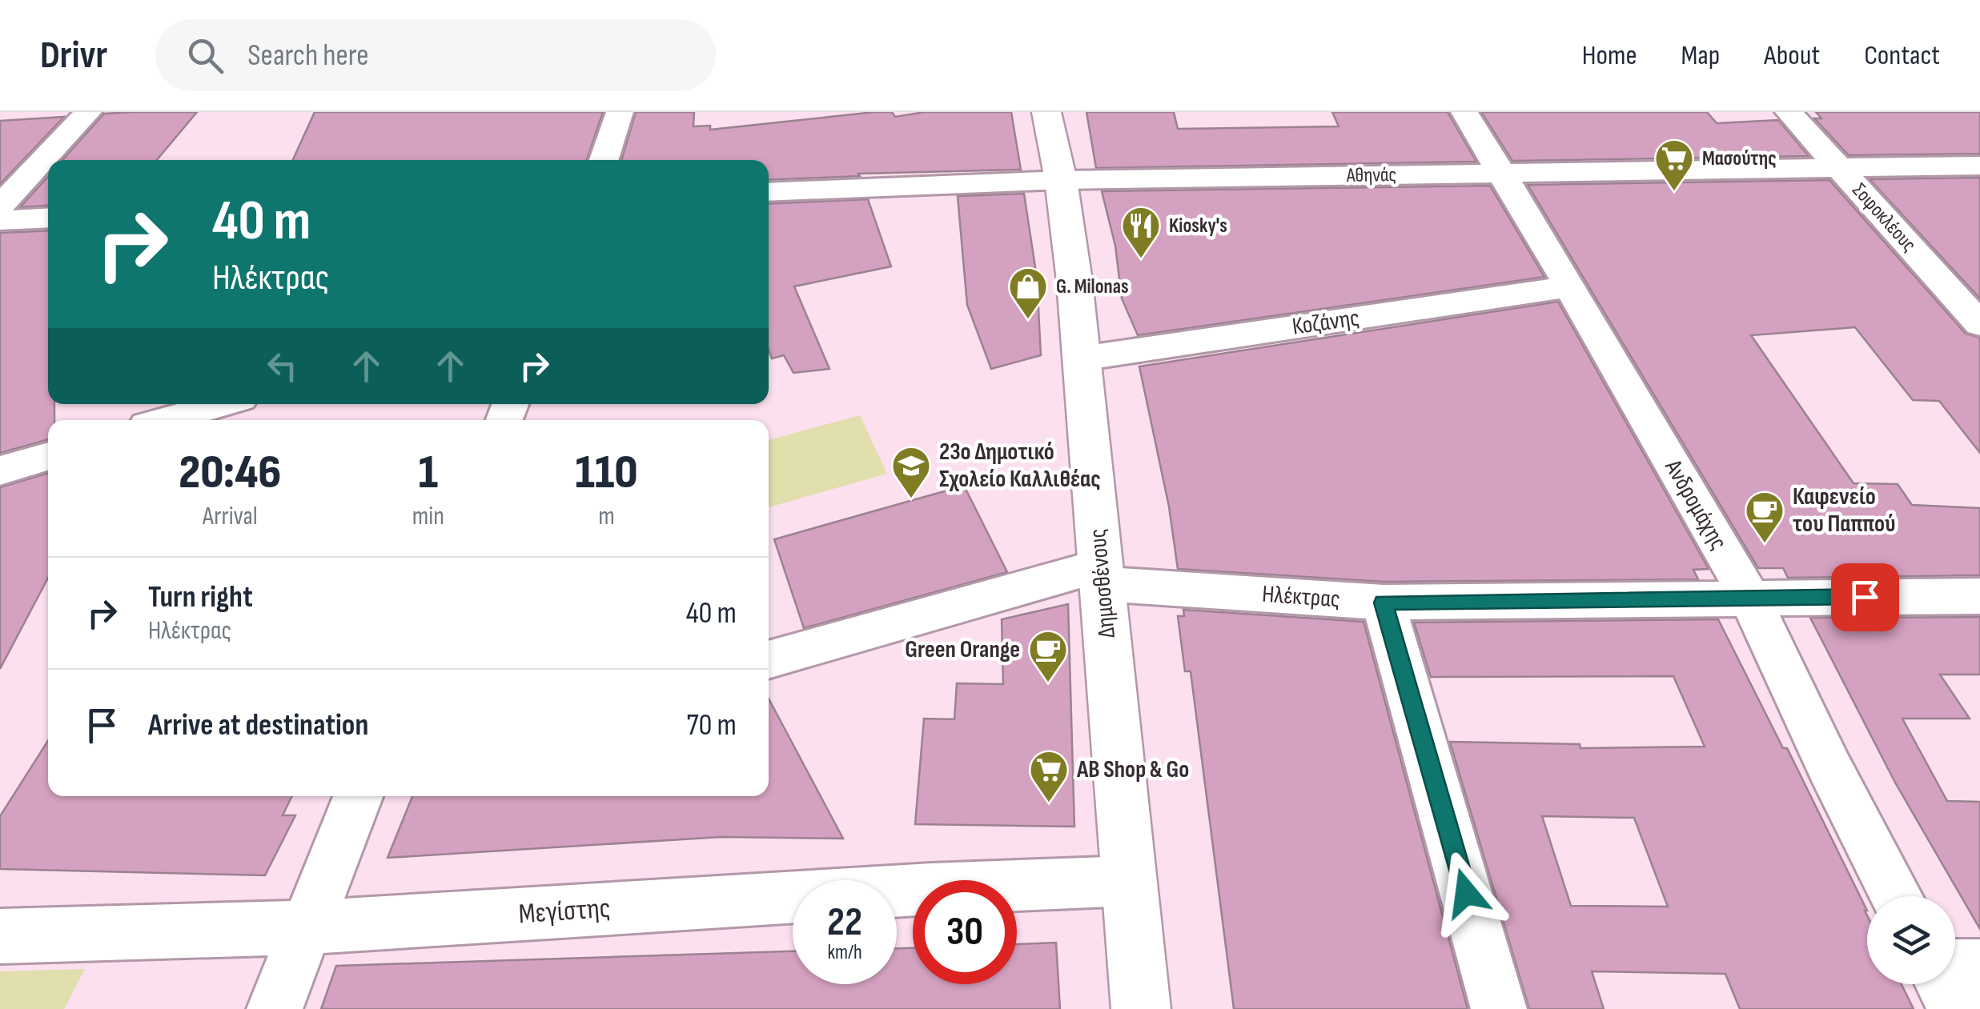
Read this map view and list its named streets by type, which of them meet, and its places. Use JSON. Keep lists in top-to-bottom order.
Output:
{
  "streets": {
    "street": [
      "Αθηνάς",
      "Σοφοκλέους",
      "Κοζάνης",
      "Ανδρομάχης",
      "Δημοσθένους",
      "Ηλέκτρας",
      "Μεγίστης"
    ]
  },
  "crossings": [
    ["Αθηνάς", "Σοφοκλέους"],
    ["Αθηνάς", "Ανδρομάχης"],
    ["Αθηνάς", "Δημοσθένους"],
    ["Κοζάνης", "Ανδρομάχης"],
    ["Κοζάνης", "Δημοσθένους"],
    ["Ανδρομάχης", "Ηλέκτρας"],
    ["Δημοσθένους", "Ηλέκτρας"],
    ["Δημοσθένους", "Μεγίστης"]
  ],
  "places": {
    "supermarket": ["Μασούτης", "AB Shop & Go"],
    "restaurant": ["Kiosky's"],
    "shop": ["G. Milonas"],
    "school or university": ["23ο Δημοτικό Σχολείο Καλλιθέας"],
    "cafe": ["Καφενείο του Παππού", "Green Orange"]
  },
  "page": {
    "header": "Drivr",
    "search": "Search here",
    "nav": [
      "Home",
      "Map",
      "About",
      "Contact"
    ],
    "turn": ["40 m", "Ηλέκτρας"],
    "eta": [
      "20:46",
      "Arrival",
      "1",
      "min",
      "110",
      "m"
    ],
    "list": [
      {
        "name": "Turn right",
        "note": "Ηλέκτρας",
        "value": "40 m"
      },
      {
        "name": "Arrive at destination",
        "value": "70 m"
      }
    ],
    "speed": "22 km/h",
    "limit": "30"
  }
}
